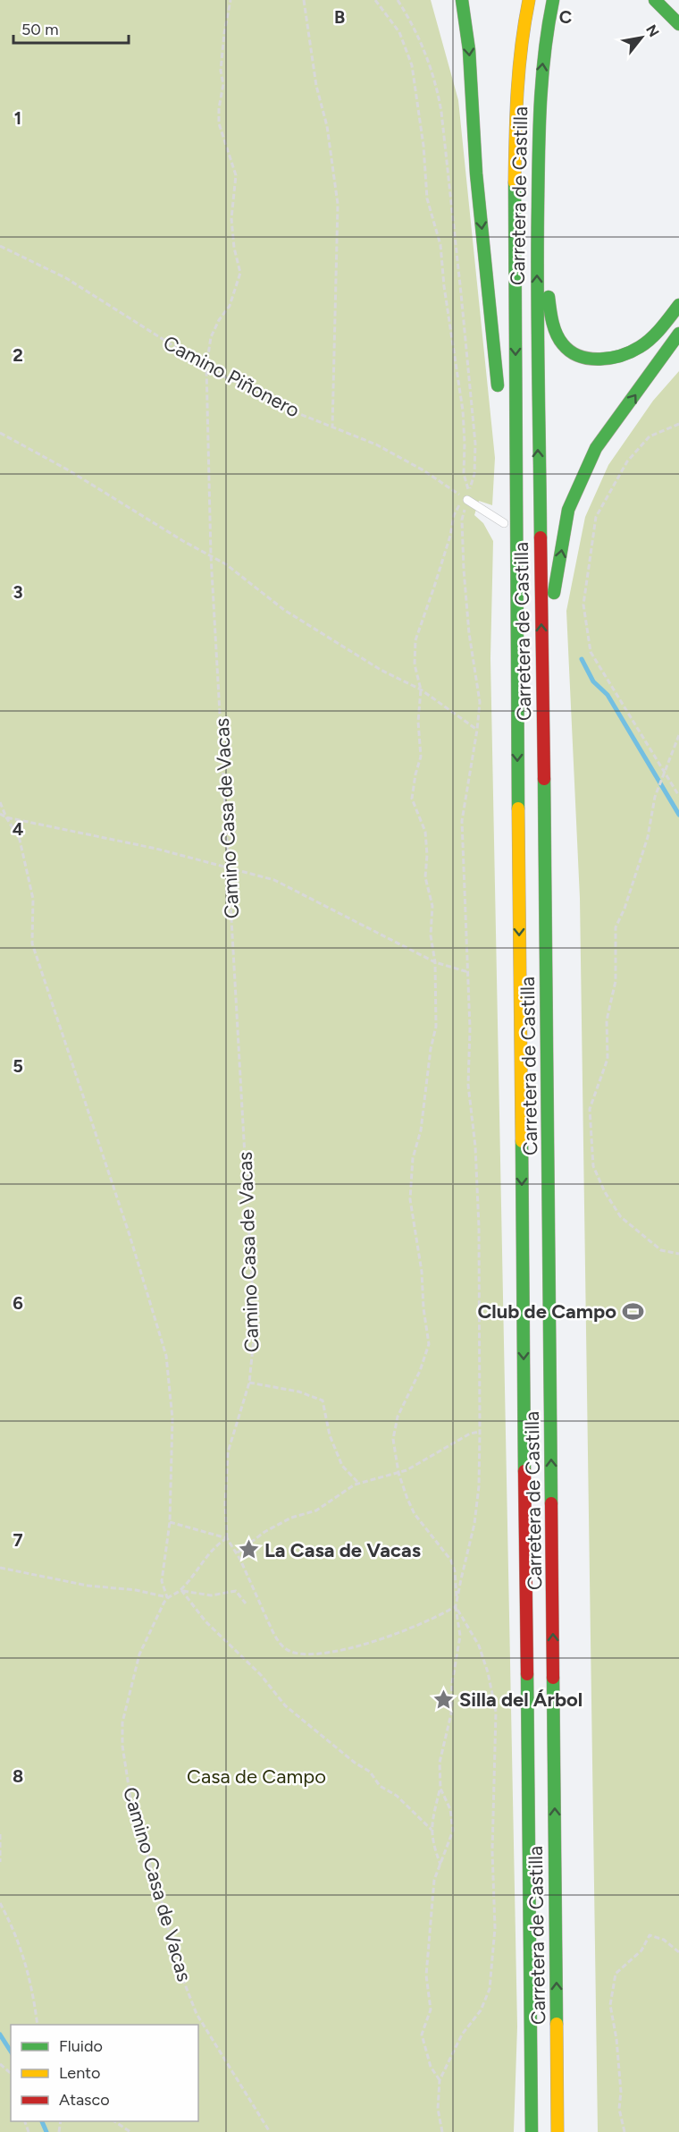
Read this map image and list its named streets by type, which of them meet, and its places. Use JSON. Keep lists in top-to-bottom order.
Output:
{
  "streets": {
    "highway": ["Carretera de Castilla"],
    "path": ["Camino Piñonero", "Camino Casa de Vacas"]
  },
  "crossings": [
    ["Camino Piñonero", "Camino Casa de Vacas"]
  ],
  "parks": ["Casa de Campo"],
  "places": {
    "sports": ["Club de Campo"],
    "place": ["La Casa de Vacas", "Silla del Árbol"]
  },
  "legend": ["Fluido", "Lento", "Atasco"],
  "scale_bar": "50 m",
  "north": "top right",
  "grid": {
    "columns": ["B", "C"],
    "rows": [
      "1",
      "2",
      "3",
      "4",
      "5",
      "6",
      "7",
      "8"
    ]
  }
}
